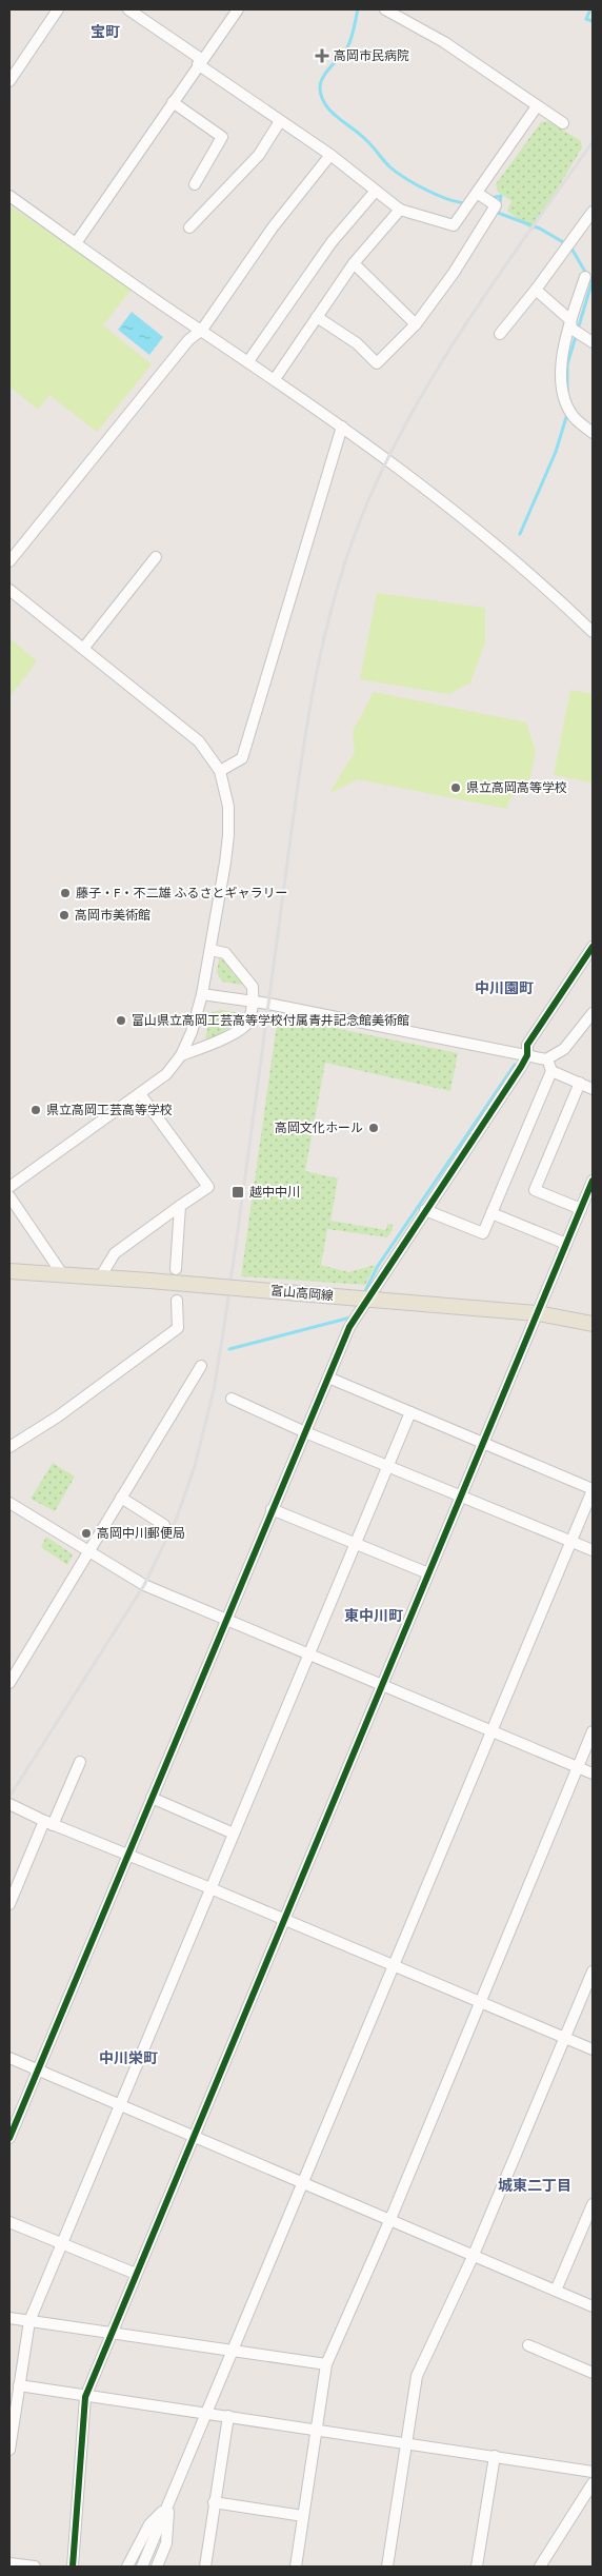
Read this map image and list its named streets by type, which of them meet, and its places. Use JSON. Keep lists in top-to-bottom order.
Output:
{
  "streets": {
    "main road": ["富山高岡線"]
  },
  "districts": [
    "宝町",
    "中川園町",
    "東中川町",
    "中川栄町",
    "城東二丁目"
  ],
  "places": {
    "health": ["高岡市民病院"],
    "other": [
      "県立高岡高等学校",
      "藤子・F・不二雄 ふるさとギャラリー",
      "高岡市美術館",
      "富山県立高岡工芸高等学校付属青井記念館美術館",
      "県立高岡工芸高等学校",
      "高岡文化ホール",
      "高岡中川郵便局"
    ],
    "transit": ["越中中川"]
  }
}
